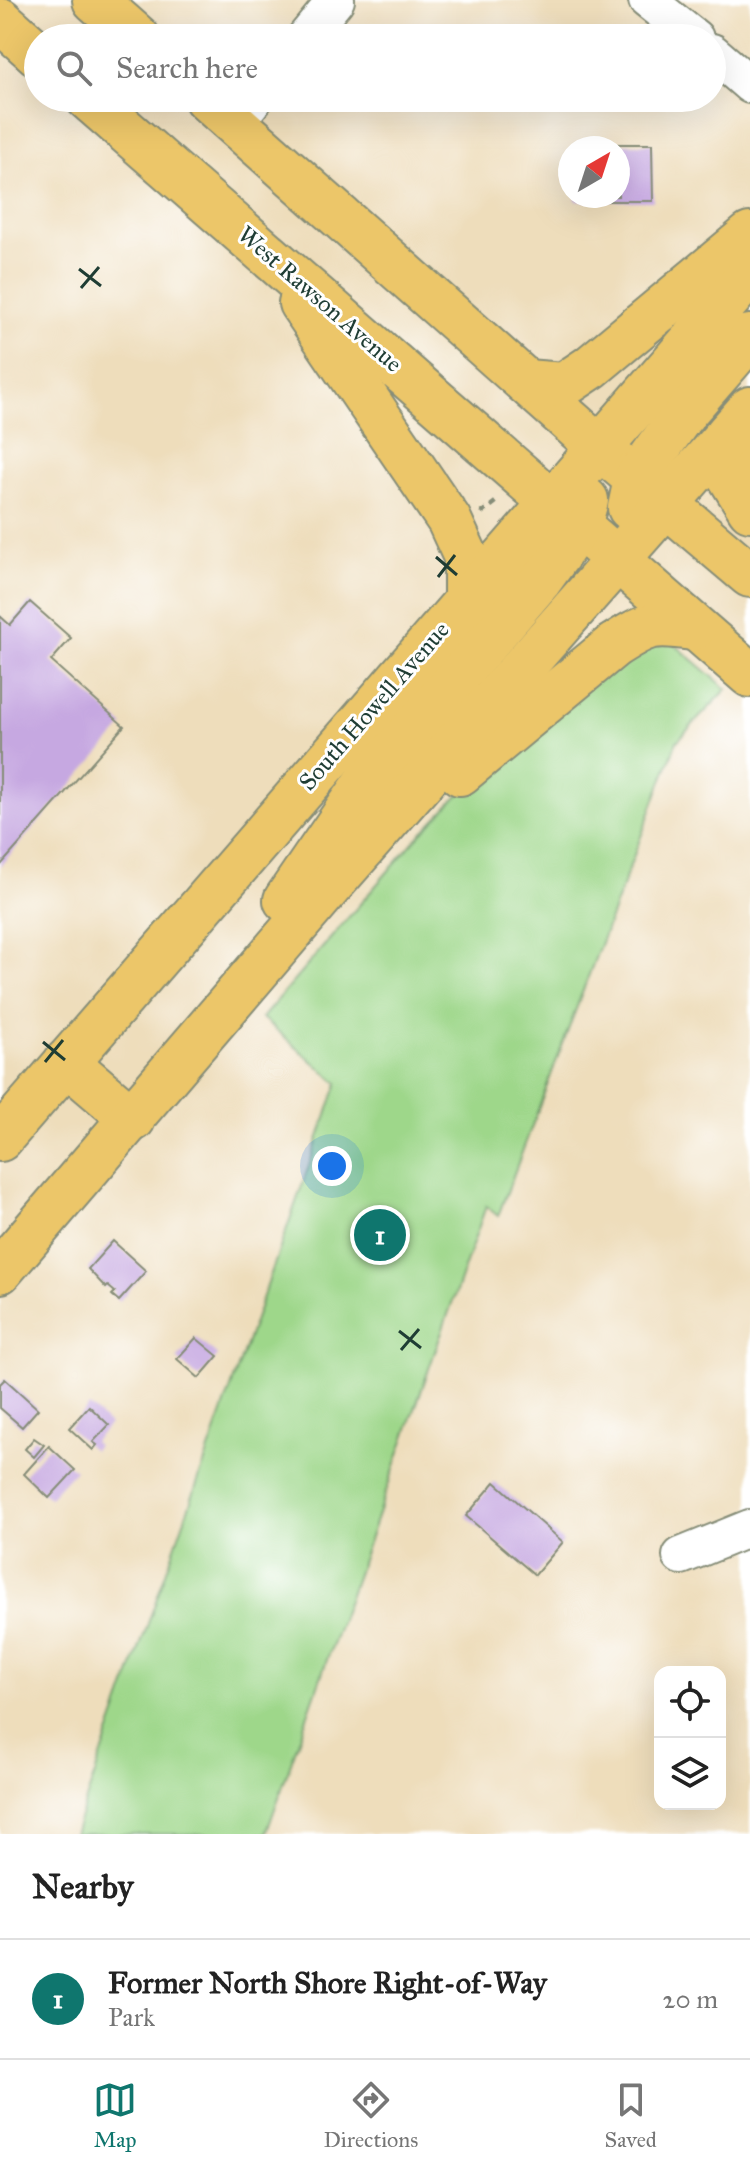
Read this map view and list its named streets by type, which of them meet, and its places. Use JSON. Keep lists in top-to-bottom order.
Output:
{
  "streets": {
    "main road": ["West Rawson Avenue", "South Howell Avenue"]
  },
  "crossings": [
    ["West Rawson Avenue", "South Howell Avenue"]
  ],
  "north": "top right",
  "page": {
    "search": "Search here",
    "pins": "1",
    "heading": "Nearby",
    "list": [
      {
        "mark": "1",
        "name": "Former North Shore Right-of-Way",
        "note": "Park",
        "value": "20 m"
      }
    ],
    "nav": ["Map", "Directions", "Saved"]
  }
}
